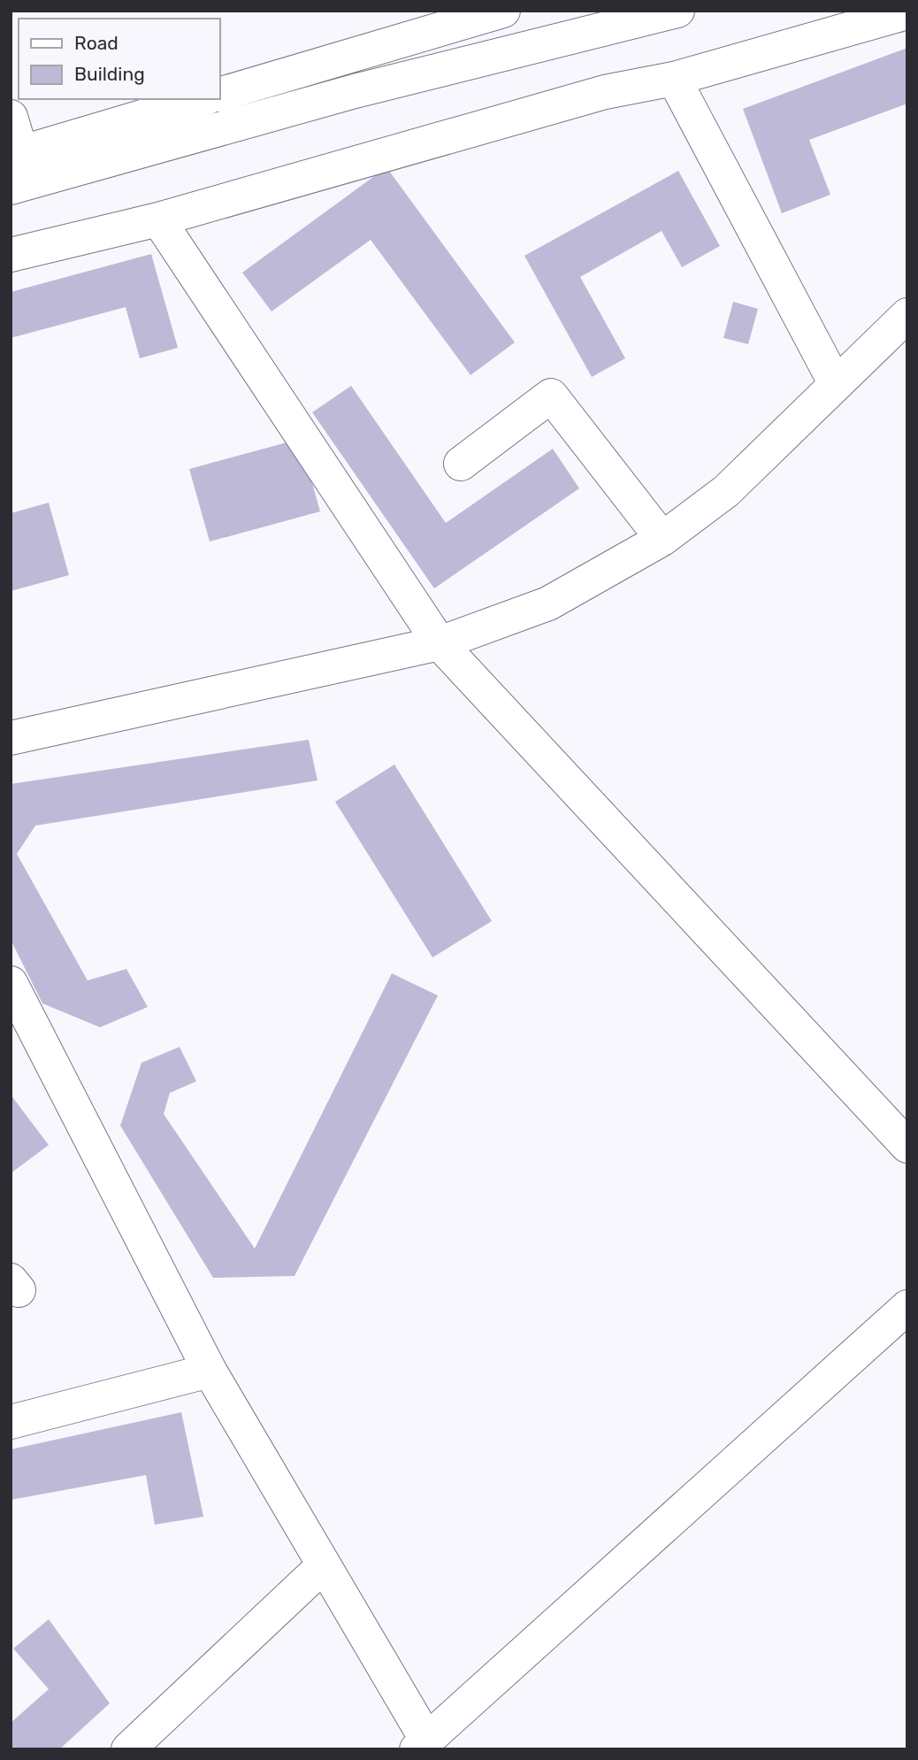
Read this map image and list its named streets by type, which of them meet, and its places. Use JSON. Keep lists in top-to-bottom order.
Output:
{
  "legend": ["Road", "Building"]
}
